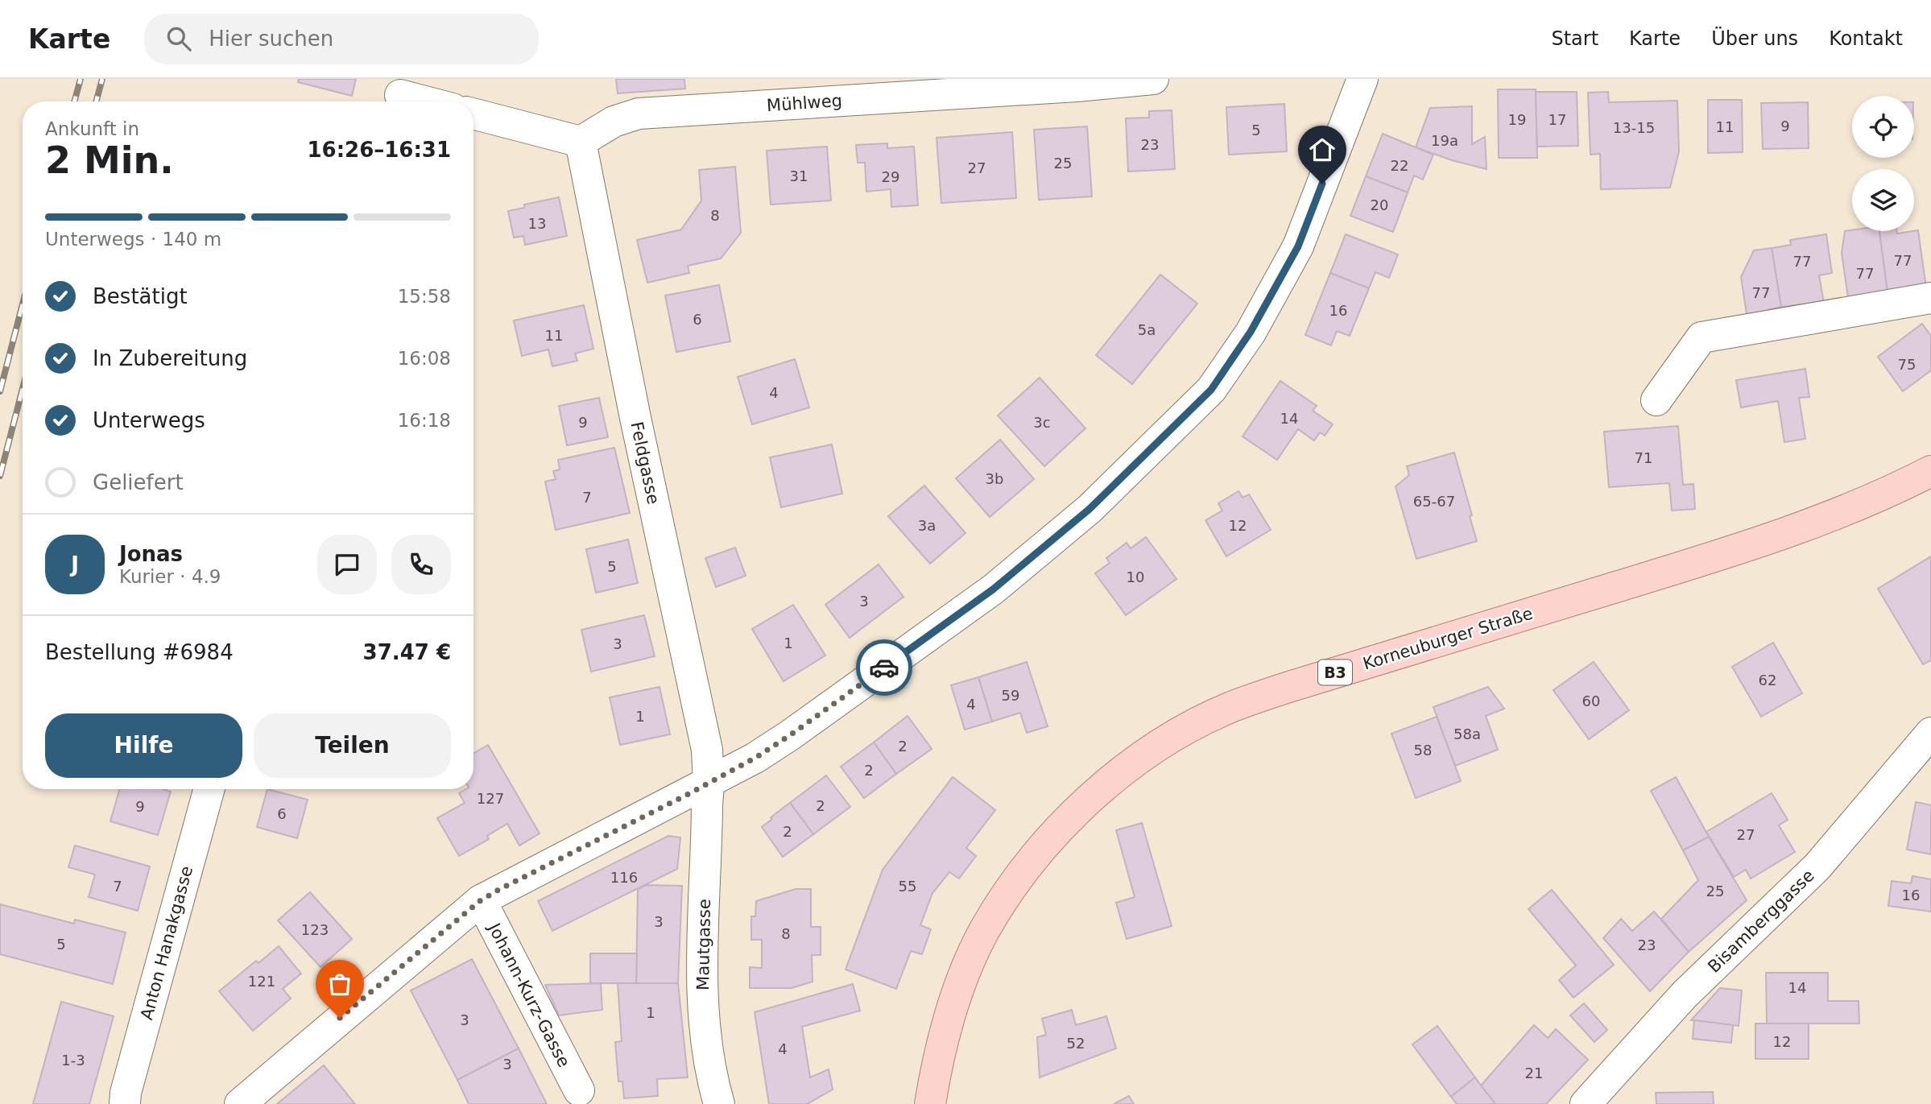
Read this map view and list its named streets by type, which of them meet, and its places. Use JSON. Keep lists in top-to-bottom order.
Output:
{
  "streets": {
    "main road": ["Korneuburger Straße", "B3"],
    "street": [
      "Mühlweg",
      "Feldgasse",
      "Bisamberggasse",
      "Anton Hanakgasse",
      "Mautgasse",
      "Johann-Kurz-Gasse"
    ]
  },
  "crossings": [
    ["Mühlweg", "Feldgasse"],
    ["Feldgasse", "Mautgasse"]
  ],
  "house_numbers": [
    "19",
    "17",
    "9",
    "11",
    "13-15",
    "5",
    "19a",
    "23",
    "25",
    "22",
    "27",
    "31",
    "29",
    "20",
    "8",
    "13",
    "77",
    "77",
    "77",
    "77",
    "16",
    "6",
    "5a",
    "11",
    "75",
    "4",
    "14",
    "9",
    "3c",
    "71",
    "3b",
    "7",
    "65-67",
    "3a",
    "12",
    "5",
    "10",
    "3",
    "1",
    "3",
    "62",
    "59",
    "60",
    "4",
    "1",
    "58a",
    "2",
    "58",
    "2",
    "127",
    "2",
    "9",
    "6",
    "2",
    "27",
    "116",
    "7",
    "55",
    "25",
    "16",
    "3",
    "123",
    "8",
    "5",
    "23",
    "121",
    "14",
    "1",
    "3",
    "12",
    "52",
    "4",
    "1-3",
    "3",
    "21"
  ],
  "page": {
    "header": "Karte",
    "search": "Hier suchen",
    "nav": [
      "Start",
      "Karte",
      "Über uns",
      "Kontakt"
    ],
    "heading": ["2 Min.", "Ankunft in", "16:26–16:31"],
    "panel": [
      "Jonas",
      "Kurier · 4.9",
      "Bestellung #6984",
      "37.47 €"
    ],
    "bar": "Unterwegs · 140 m",
    "list": [
      ["Bestätigt", "15:58"],
      ["In Zubereitung", "16:08"],
      ["Unterwegs", "16:18"],
      "Geliefert"
    ],
    "round": "J",
    "buttons": ["Hilfe", "Teilen"]
  }
}
